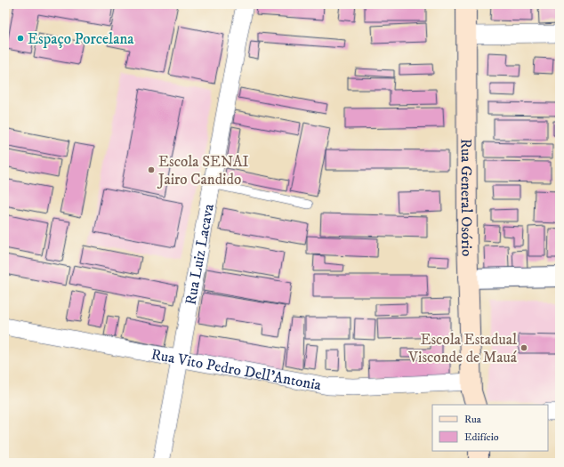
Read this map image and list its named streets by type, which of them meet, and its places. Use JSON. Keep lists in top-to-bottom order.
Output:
{
  "streets": {
    "main road": ["Rua General Osório"],
    "street": ["Rua Luiz Lacava", "Rua Vito Pedro Dell'Antonia"]
  },
  "crossings": [
    ["Rua General Osório", "Rua Vito Pedro Dell'Antonia"],
    ["Rua Luiz Lacava", "Rua Vito Pedro Dell'Antonia"]
  ],
  "places": ["Espaço Porcelana", "Escola SENAI Jairo Candido", "Escola Estadual Visconde de Mauá"],
  "legend": ["Rua", "Edifício"]
}
